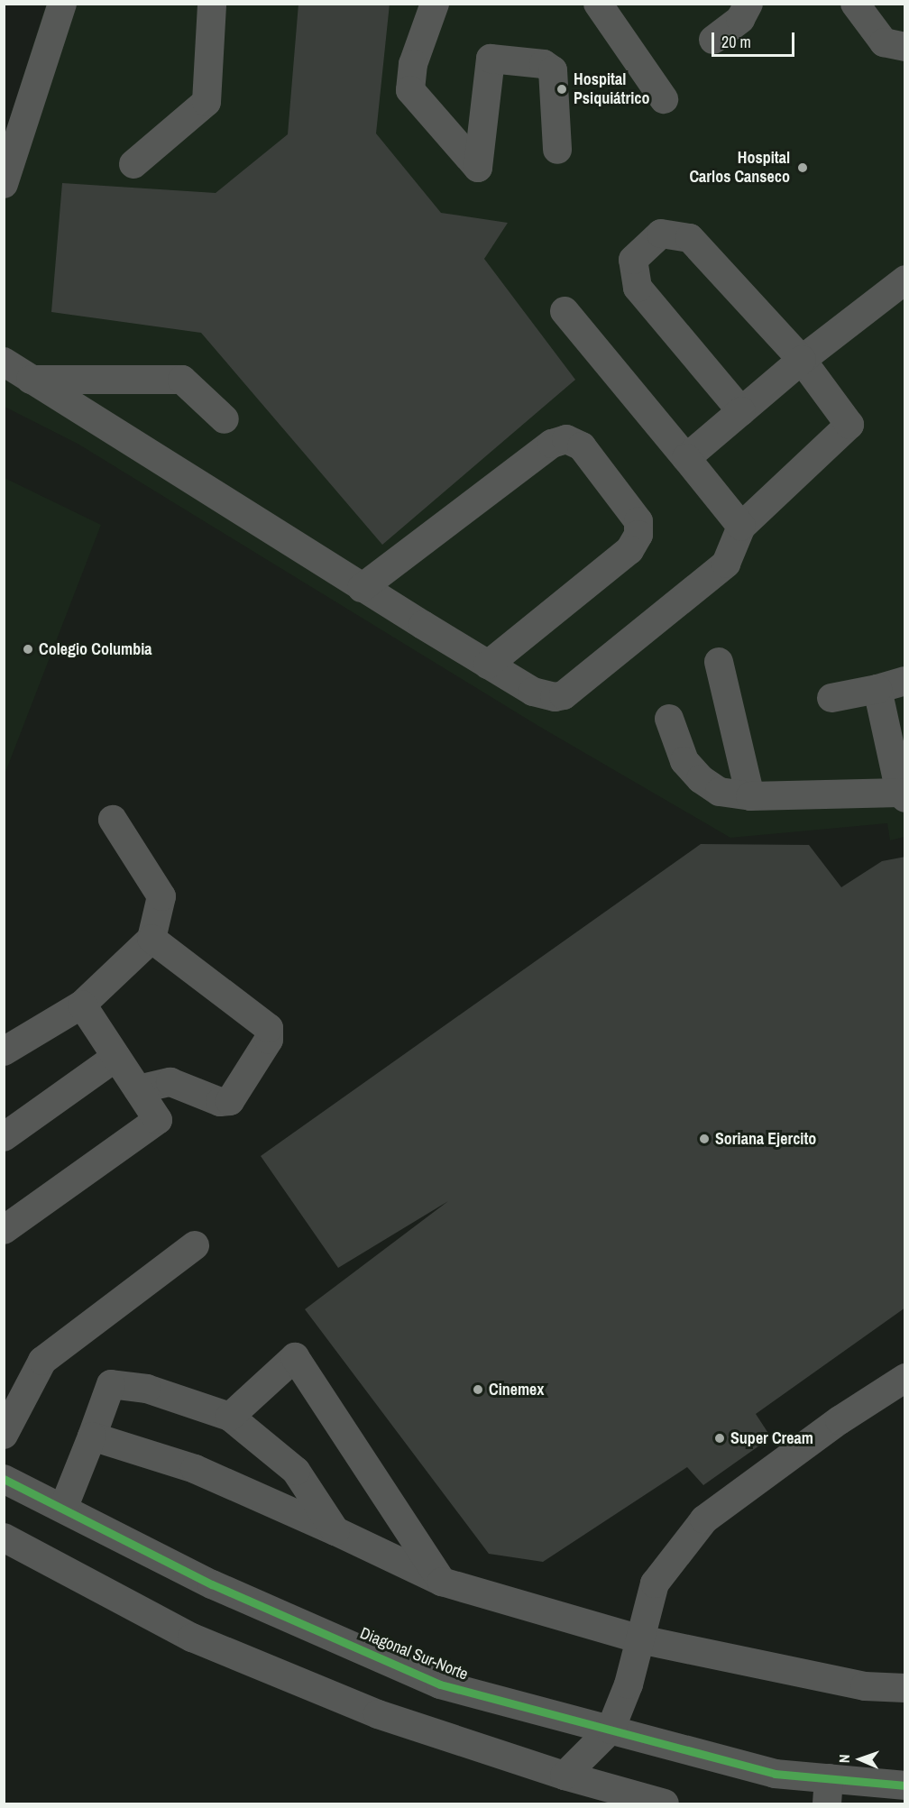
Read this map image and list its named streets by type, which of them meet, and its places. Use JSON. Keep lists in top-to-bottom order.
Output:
{
  "streets": {
    "street": ["Diagonal Sur-Norte"]
  },
  "places": [
    "Hospital Psiquiátrico",
    "Hospital Carlos Canseco",
    "Colegio Columbia",
    "Soriana Ejercito",
    "Cinemex",
    "Super Cream"
  ],
  "scale_bar": "20 m",
  "north": "left"
}
